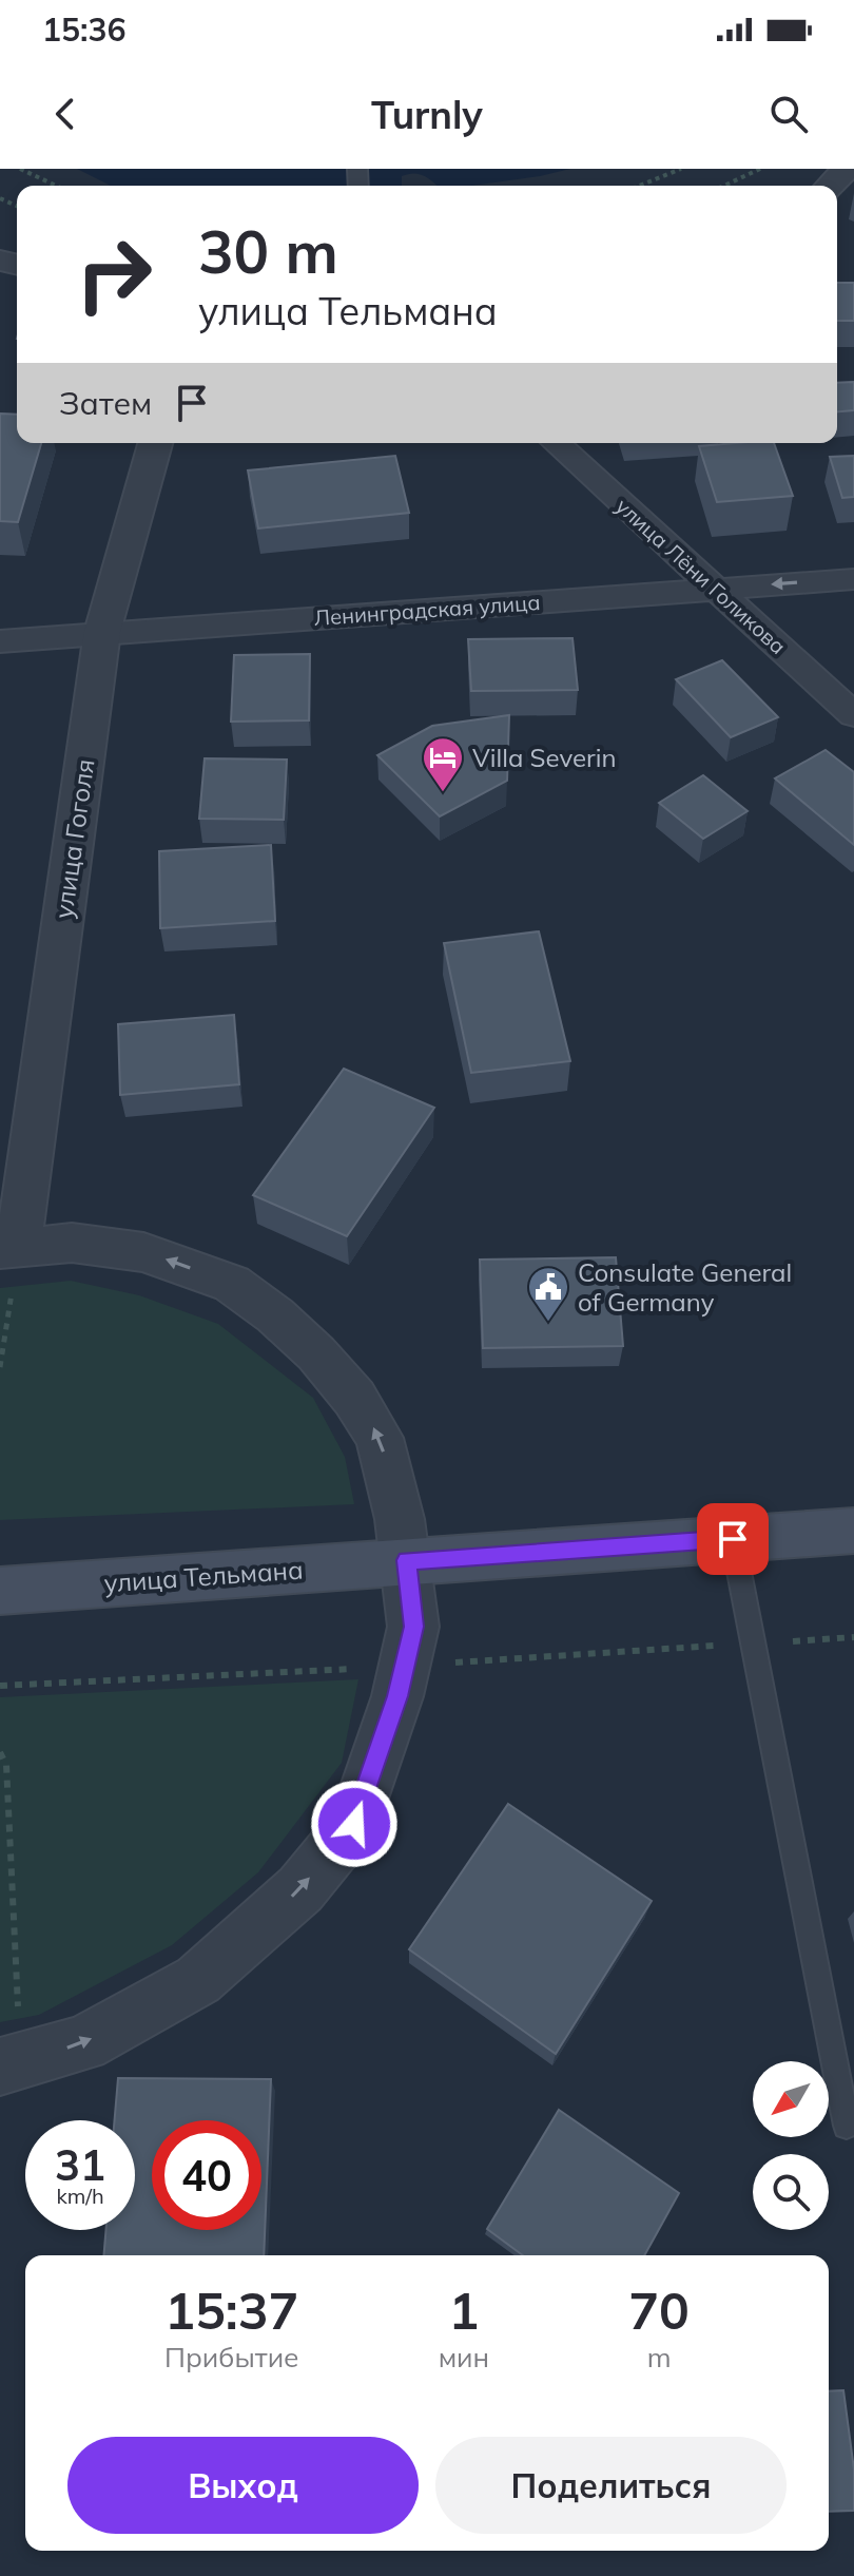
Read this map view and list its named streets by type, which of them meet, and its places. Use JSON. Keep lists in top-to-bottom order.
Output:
{
  "streets": {
    "main road": ["улица Тельмана"],
    "street": ["улица Лёни Голикова", "Ленинградская улица", "улица Гоголя"]
  },
  "crossings": [
    ["улица Лёни Голикова", "Ленинградская улица"],
    ["Ленинградская улица", "улица Гоголя"]
  ],
  "places": {
    "hotel": ["Villa Severin"],
    "public building": ["Consulate General of Germany"]
  },
  "north": "bottom left",
  "page": {
    "status": "15:36",
    "header": "Turnly",
    "turn": ["30 m", "улица Тельмана"],
    "then": "Затем",
    "speed": "31 km/h",
    "limit": "40",
    "eta": [
      "15:37",
      "Прибытие",
      "1",
      "мин",
      "70",
      "m"
    ],
    "buttons": ["Выход", "Поделиться"]
  }
}
